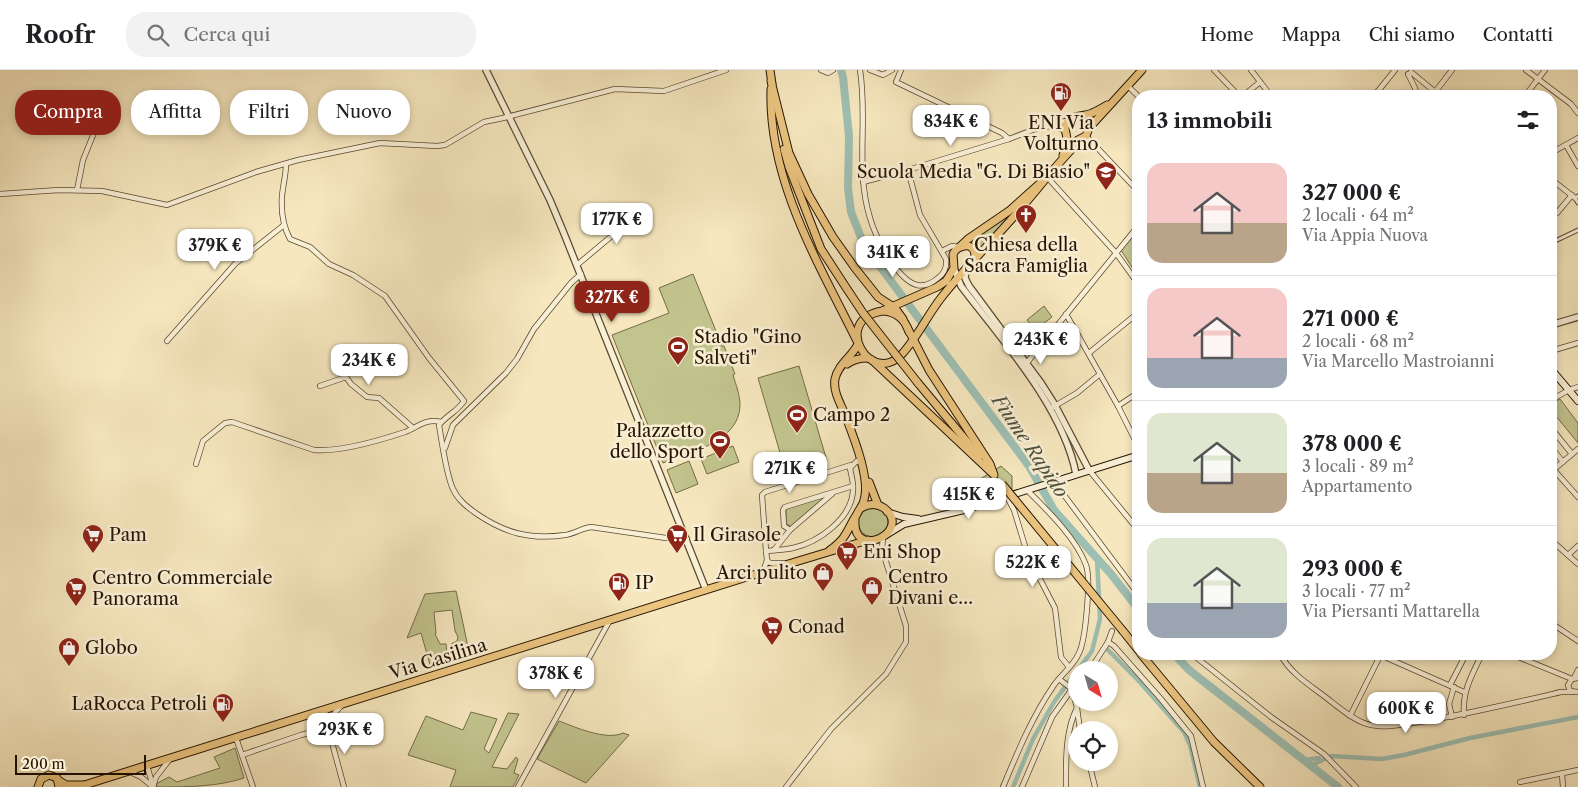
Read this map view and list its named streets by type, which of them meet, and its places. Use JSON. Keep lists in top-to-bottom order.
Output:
{
  "streets": {
    "main road": ["Via Casilina"]
  },
  "water": ["Fiume Rapido"],
  "places": {
    "fuel station": ["ENI Via Volturno", "IP", "LaRocca Petroli"],
    "school or university": ["Scuola Media \"G. Di Biasio\""],
    "church": ["Chiesa della Sacra Famiglia"],
    "sports": ["Stadio \"Gino Salveti\"", "Campo 2", "Palazzetto dello Sport"],
    "supermarket": [
      "Pam",
      "Il Girasole",
      "Eni Shop",
      "Centro Commerciale Panorama",
      "Conad"
    ],
    "shop": ["Arci pulito", "Centro Divani e…", "Globo"]
  },
  "scale_bar": "200 m",
  "north": "bottom right",
  "page": {
    "header": "Roofr",
    "search": "Cerca qui",
    "nav": [
      "Home",
      "Mappa",
      "Chi siamo",
      "Contatti"
    ],
    "chip": [
      "Compra",
      "Affitta",
      "Filtri",
      "Nuovo"
    ],
    "heading": "13 immobili",
    "price": [
      "834K €",
      "177K €",
      "379K €",
      "341K €",
      "327K €",
      "243K €",
      "234K €",
      "271K €",
      "415K €",
      "522K €",
      "378K €",
      "600K €",
      "293K €"
    ],
    "list": [
      {
        "name": "327 000 €",
        "note": "2 locali · 64 m² · Via Appia Nuova"
      },
      {
        "name": "271 000 €",
        "note": "2 locali · 68 m² · Via Marcello Mastroianni"
      },
      {
        "name": "378 000 €",
        "note": "3 locali · 89 m² · Appartamento"
      },
      {
        "name": "293 000 €",
        "note": "3 locali · 77 m² · Via Piersanti Mattarella"
      }
    ],
    "scale": "200 m"
  }
}
